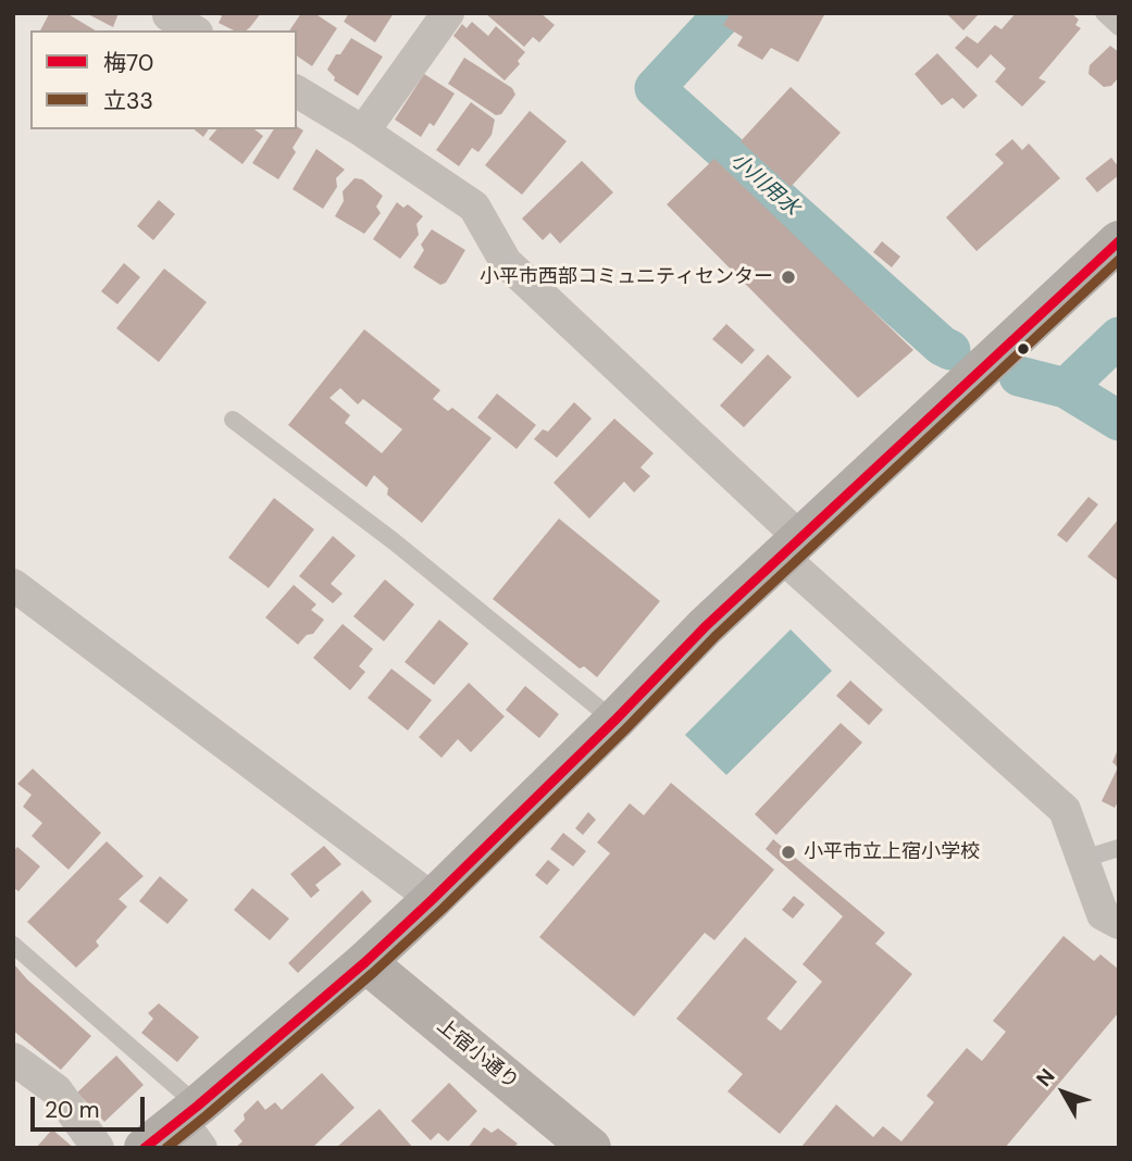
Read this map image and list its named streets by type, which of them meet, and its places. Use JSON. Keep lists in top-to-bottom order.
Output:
{
  "streets": {
    "street": ["上宿小通り"]
  },
  "water": ["小川用水"],
  "places": ["小平市西部コミュニティセンター", "小平市立上宿小学校"],
  "lines": ["transit line 梅70", "transit line 立33"],
  "legend": ["梅70", "立33"],
  "scale_bar": "20 m",
  "north": "top left"
}
